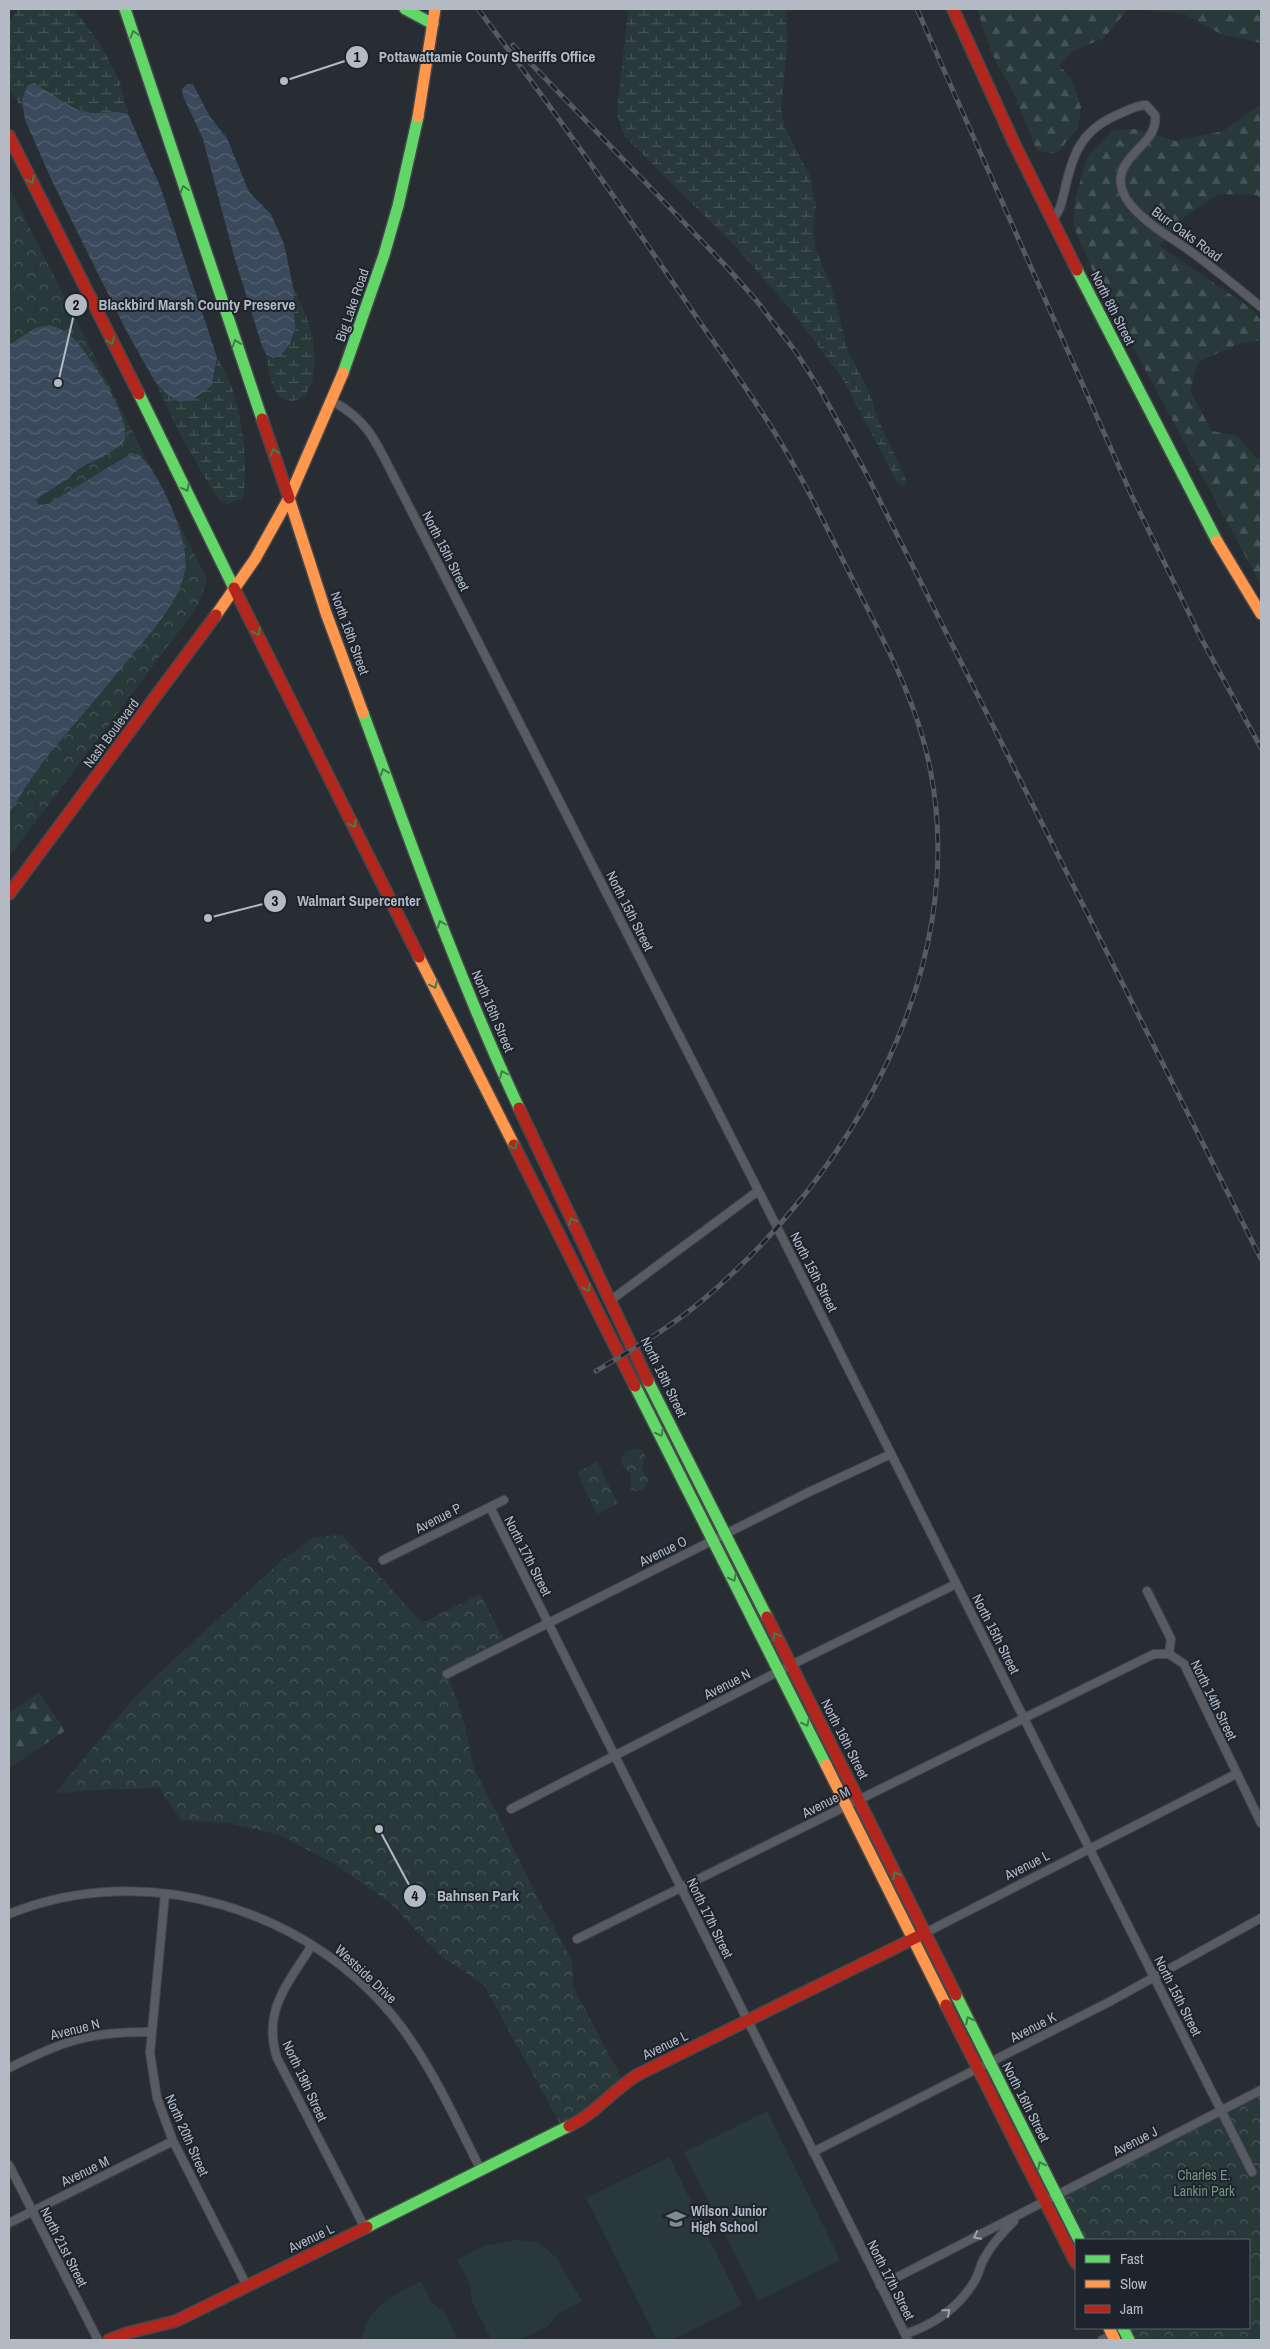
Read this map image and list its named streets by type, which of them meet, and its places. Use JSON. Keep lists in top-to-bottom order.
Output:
{
  "streets": {
    "main road": [
      "Big Lake Road",
      "North 8th Street",
      "North 16th Street",
      "Nash Boulevard",
      "Avenue L"
    ],
    "street": [
      "Burr Oaks Road",
      "North 15th Street",
      "Avenue P",
      "Avenue O",
      "North 17th Street",
      "Avenue N",
      "North 14th Street",
      "Avenue M",
      "Westside Drive",
      "Avenue K",
      "North 19th Street",
      "North 20th Street",
      "Avenue J",
      "North 21st Street"
    ]
  },
  "crossings": [
    ["Burr Oaks Road", "North 8th Street"],
    ["Big Lake Road", "North 15th Street"],
    ["Big Lake Road", "North 16th Street"],
    ["Big Lake Road", "Nash Boulevard"],
    ["North 15th Street", "Avenue O"],
    ["North 15th Street", "Avenue N"],
    ["North 15th Street", "Avenue M"],
    ["North 15th Street", "Avenue L"],
    ["North 15th Street", "Avenue K"],
    ["North 15th Street", "Avenue J"],
    ["North 16th Street", "Nash Boulevard"],
    ["North 16th Street", "Avenue O"],
    ["North 16th Street", "Avenue N"],
    ["North 16th Street", "Avenue M"],
    ["North 16th Street", "Avenue L"],
    ["North 16th Street", "Avenue K"],
    ["North 16th Street", "Avenue J"],
    ["Avenue P", "North 17th Street"],
    ["Avenue O", "North 17th Street"],
    ["North 17th Street", "Avenue N"],
    ["North 17th Street", "Avenue M"],
    ["North 17th Street", "Avenue L"],
    ["North 17th Street", "Avenue K"],
    ["North 17th Street", "Avenue J"],
    ["Avenue N", "North 20th Street"],
    ["North 14th Street", "Avenue M"],
    ["North 14th Street", "Avenue L"],
    ["Avenue M", "North 20th Street"],
    ["Avenue M", "North 21st Street"],
    ["Avenue L", "Westside Drive"],
    ["Avenue L", "North 19th Street"],
    ["Avenue L", "North 20th Street"],
    ["Westside Drive", "North 19th Street"],
    ["Westside Drive", "North 20th Street"]
  ],
  "parks": ["Charles E. Lankin Park"],
  "places": {
    "other": [
      "Pottawattamie County Sheriffs Office",
      "Blackbird Marsh County Preserve",
      "Walmart Supercenter",
      "Bahnsen Park"
    ],
    "school or university": ["Wilson Junior High School"]
  },
  "legend": ["Fast", "Slow", "Jam"]
}
